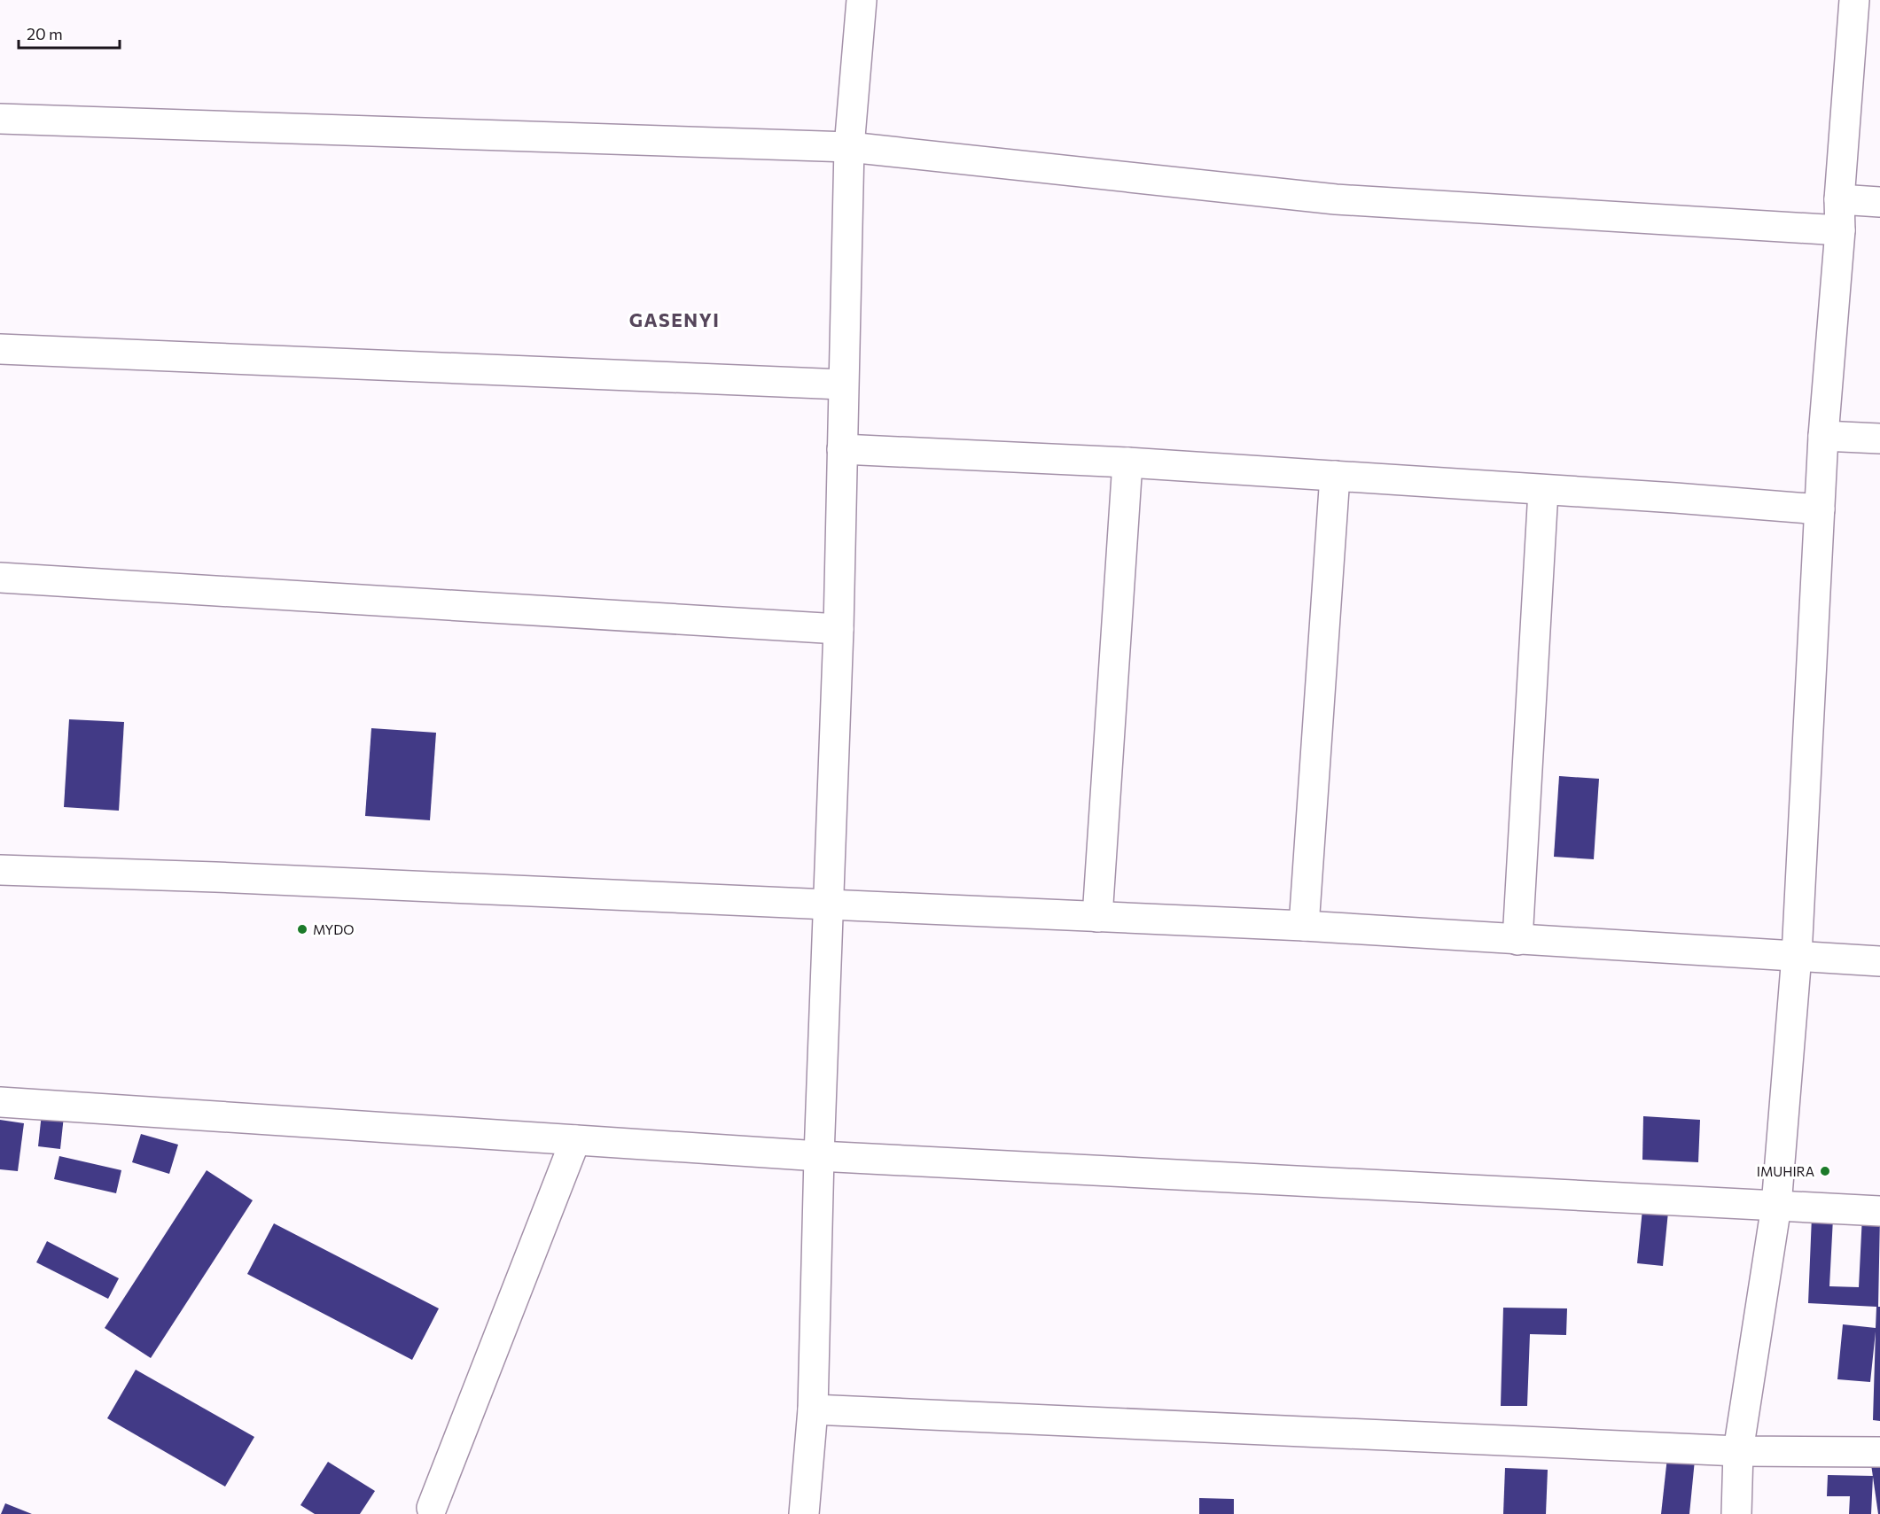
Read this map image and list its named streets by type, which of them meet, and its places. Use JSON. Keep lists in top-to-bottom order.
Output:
{
  "districts": ["GASENYI"],
  "places": ["MYDO", "IMUHIRA"],
  "scale_bar": "20 m"
}
